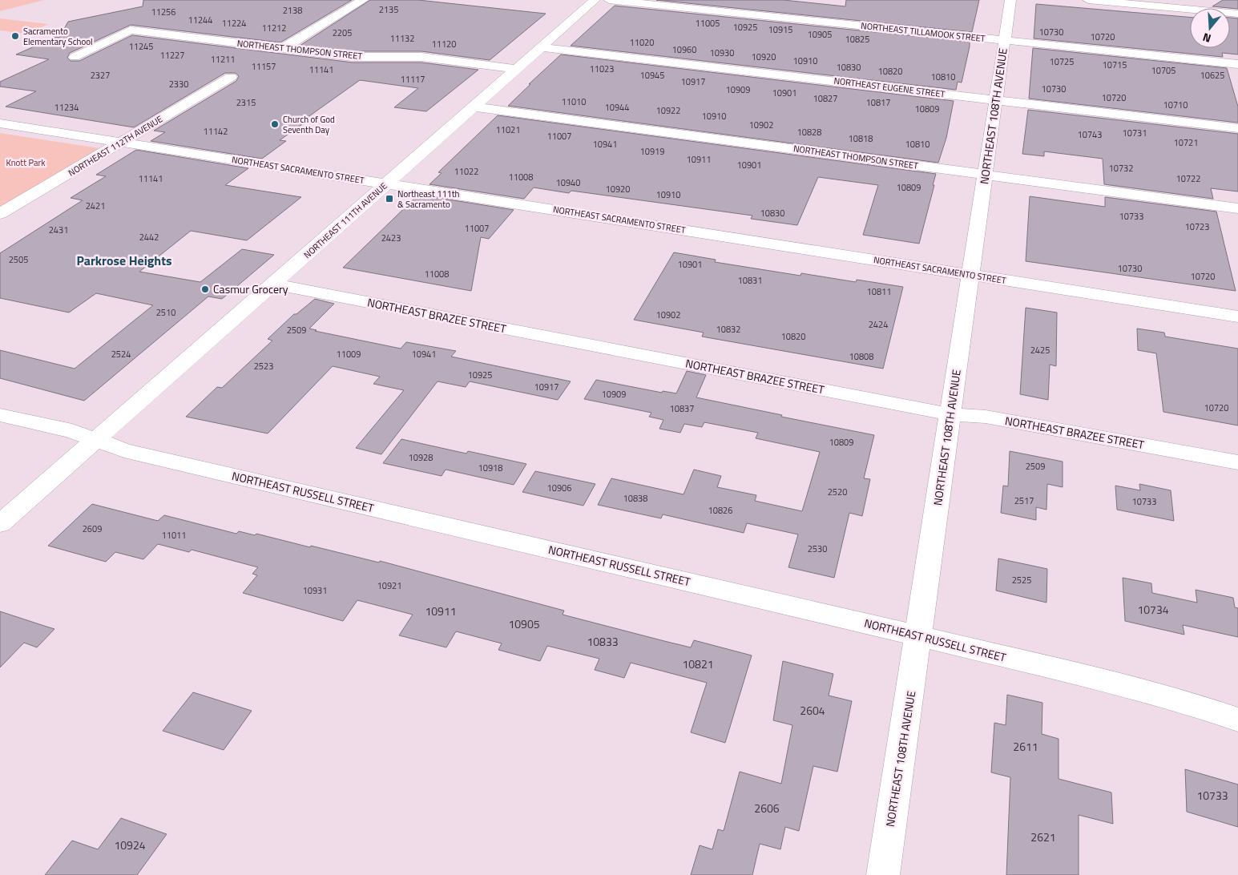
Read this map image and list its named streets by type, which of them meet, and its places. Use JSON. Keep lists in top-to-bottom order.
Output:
{
  "streets": {
    "street": [
      "NORTHEAST TILLAMOOK STREET",
      "NORTHEAST THOMPSON STREET",
      "NORTHEAST EUGENE STREET",
      "NORTHEAST 108TH AVENUE",
      "NORTHEAST 112TH AVENUE",
      "NORTHEAST SACRAMENTO STREET",
      "NORTHEAST 111TH AVENUE",
      "NORTHEAST BRAZEE STREET",
      "NORTHEAST RUSSELL STREET"
    ]
  },
  "crossings": [
    ["NORTHEAST TILLAMOOK STREET", "NORTHEAST 108TH AVENUE"],
    ["NORTHEAST THOMPSON STREET", "NORTHEAST 108TH AVENUE"],
    ["NORTHEAST THOMPSON STREET", "NORTHEAST 111TH AVENUE"],
    ["NORTHEAST EUGENE STREET", "NORTHEAST 108TH AVENUE"],
    ["NORTHEAST EUGENE STREET", "NORTHEAST 111TH AVENUE"],
    ["NORTHEAST 108TH AVENUE", "NORTHEAST SACRAMENTO STREET"],
    ["NORTHEAST 108TH AVENUE", "NORTHEAST BRAZEE STREET"],
    ["NORTHEAST 108TH AVENUE", "NORTHEAST RUSSELL STREET"],
    ["NORTHEAST 112TH AVENUE", "NORTHEAST SACRAMENTO STREET"],
    ["NORTHEAST SACRAMENTO STREET", "NORTHEAST 111TH AVENUE"],
    ["NORTHEAST 111TH AVENUE", "NORTHEAST BRAZEE STREET"],
    ["NORTHEAST 111TH AVENUE", "NORTHEAST RUSSELL STREET"]
  ],
  "districts": ["Parkrose Heights"],
  "parks": ["Knott Park"],
  "places": {
    "other": ["Sacramento Elementary School", "Church of God Seventh Day", "Casmur Grocery"],
    "transit": ["Northeast 111th & Sacramento"]
  },
  "house_numbers": [
    "2135",
    "2138",
    "11256",
    "11244",
    "11224",
    "11005",
    "10925",
    "11212",
    "10915",
    "10730",
    "2205",
    "10905",
    "10720",
    "11132",
    "10825",
    "11020",
    "11120",
    "11245",
    "10960",
    "10930",
    "11227",
    "10920",
    "11211",
    "10910",
    "10725",
    "10715",
    "11157",
    "10830",
    "11023",
    "11141",
    "10705",
    "10820",
    "2327",
    "10945",
    "10625",
    "10810",
    "11117",
    "10917",
    "2330",
    "10730",
    "10909",
    "10901",
    "10720",
    "10827",
    "11010",
    "2315",
    "10817",
    "10710",
    "11234",
    "10944",
    "10809",
    "10922",
    "10910",
    "10902",
    "11021",
    "11142",
    "10828",
    "10731",
    "10743",
    "11007",
    "10818",
    "10721",
    "10941",
    "10810",
    "10919",
    "10911",
    "10901",
    "10732",
    "11022",
    "11008",
    "11141",
    "10722",
    "10940",
    "10809",
    "10920",
    "10910",
    "2421",
    "10830",
    "10733",
    "10723",
    "11007",
    "2431",
    "2442",
    "2423",
    "2505",
    "10901",
    "10730",
    "11008",
    "10720",
    "10831",
    "10811",
    "2510",
    "10902",
    "2424",
    "10832",
    "2509",
    "10820",
    "2425",
    "2524",
    "11009",
    "10941",
    "10808",
    "2523",
    "10925",
    "10917",
    "10909",
    "10720",
    "10837",
    "10809",
    "10928",
    "2509",
    "10918",
    "10906",
    "2520",
    "10838",
    "2517",
    "10733",
    "10826",
    "2609",
    "11011",
    "2530",
    "2525",
    "10921",
    "10931",
    "10734",
    "10911",
    "10905",
    "10833",
    "10821",
    "2604",
    "2611",
    "10733",
    "2606",
    "2621",
    "10924"
  ],
  "north": "bottom"
}
